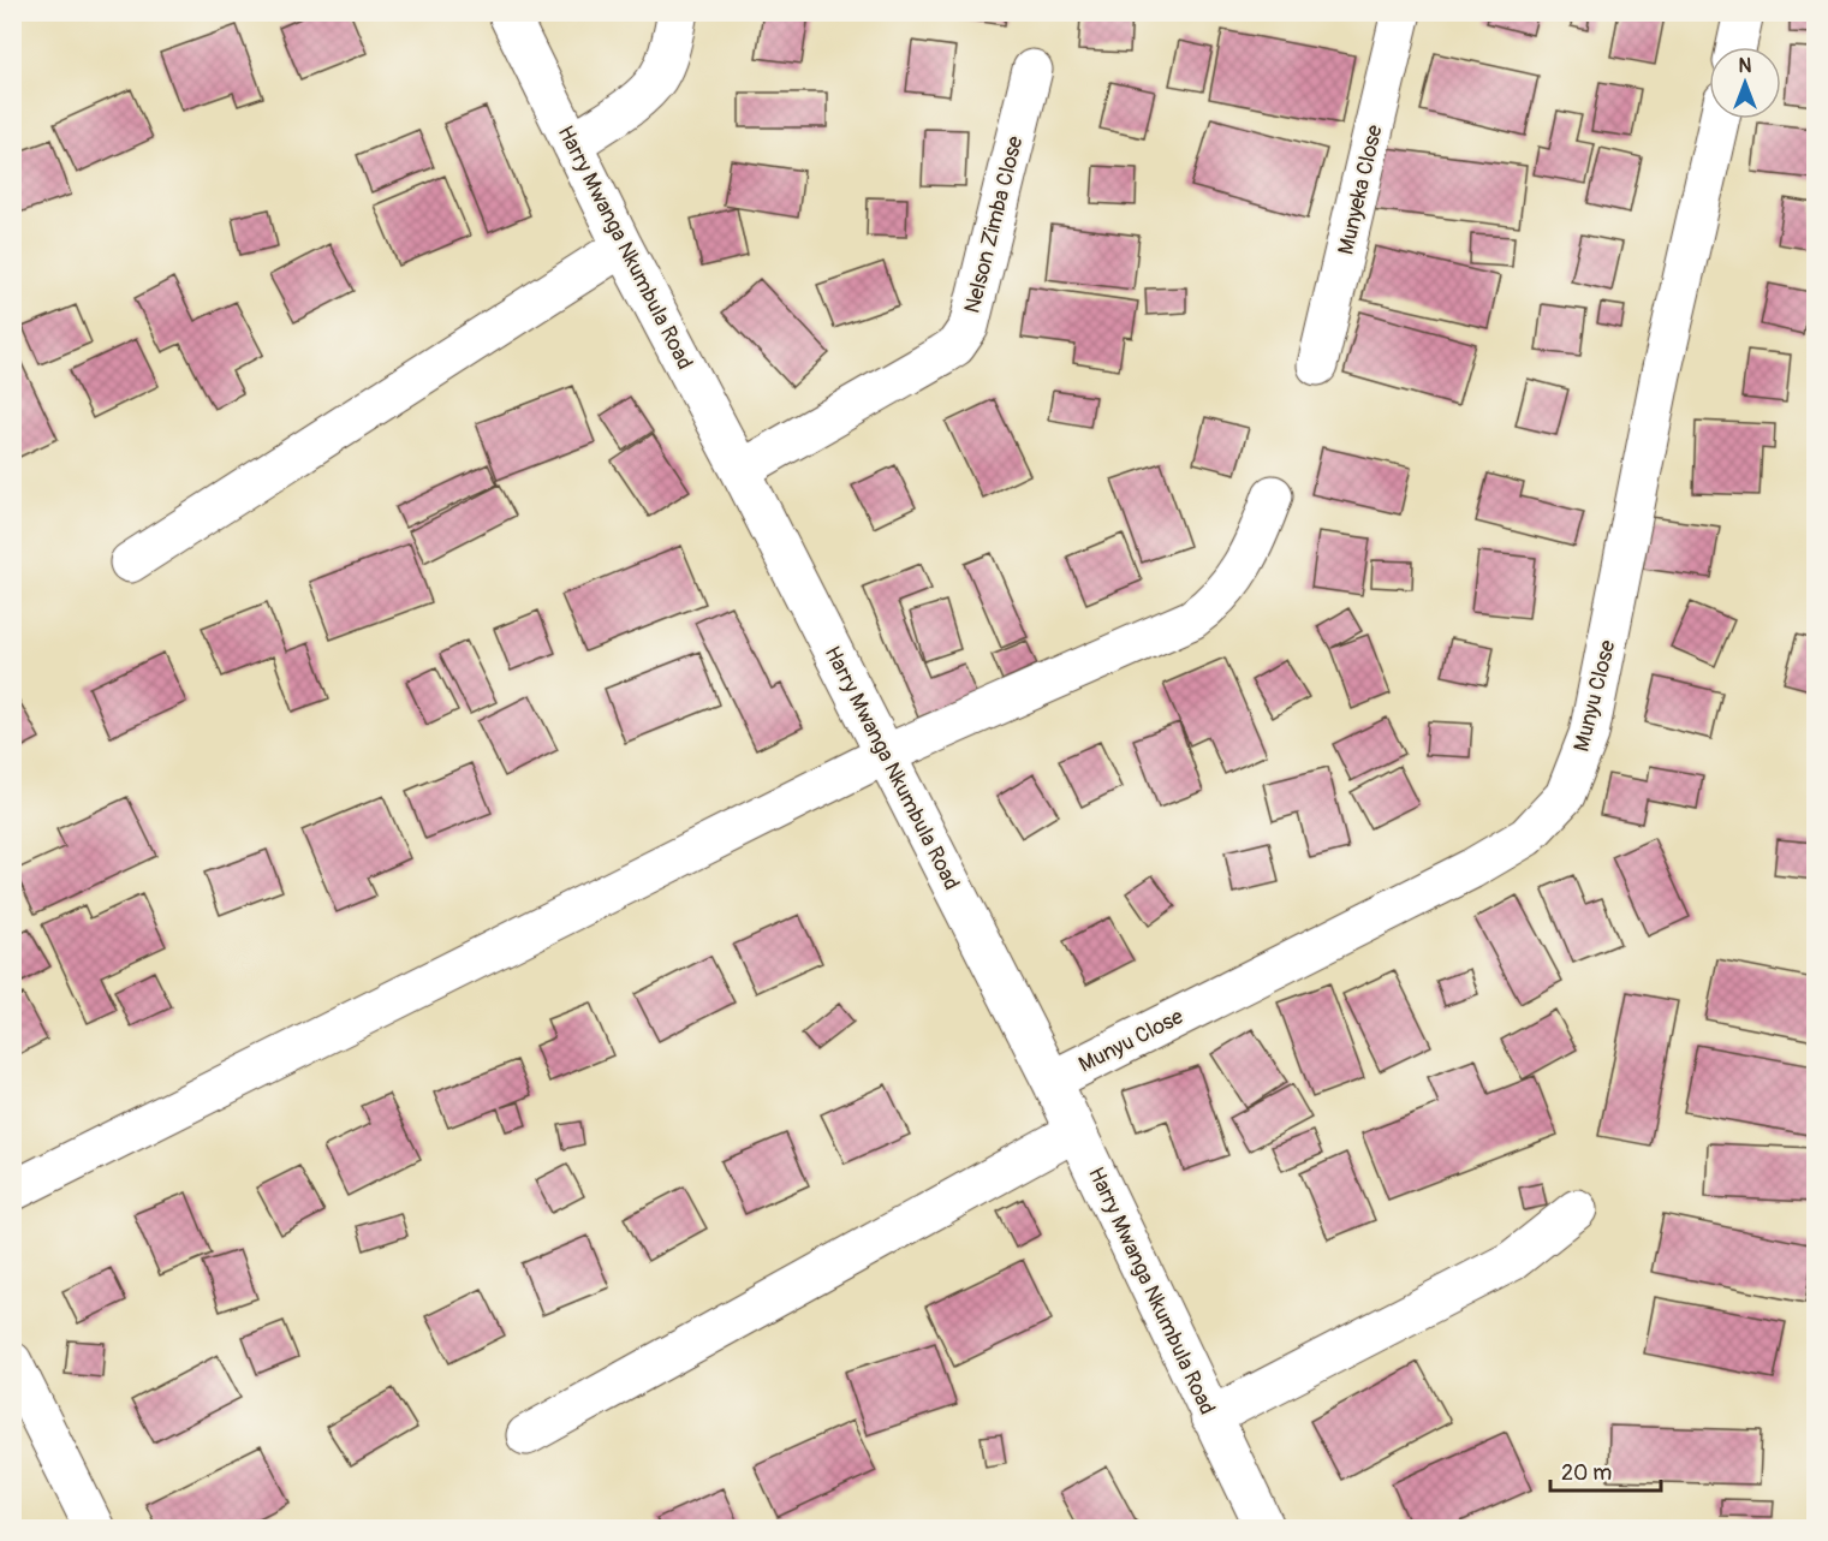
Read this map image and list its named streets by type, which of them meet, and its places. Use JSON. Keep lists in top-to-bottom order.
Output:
{
  "streets": {
    "street": [
      "Munyeka Close",
      "Nelson Zimba Close",
      "Harry Mwanga Nkumbula Road",
      "Munyu Close"
    ]
  },
  "crossings": [
    ["Nelson Zimba Close", "Harry Mwanga Nkumbula Road"],
    ["Harry Mwanga Nkumbula Road", "Munyu Close"]
  ],
  "scale_bar": "20 m",
  "north": "top"
}
